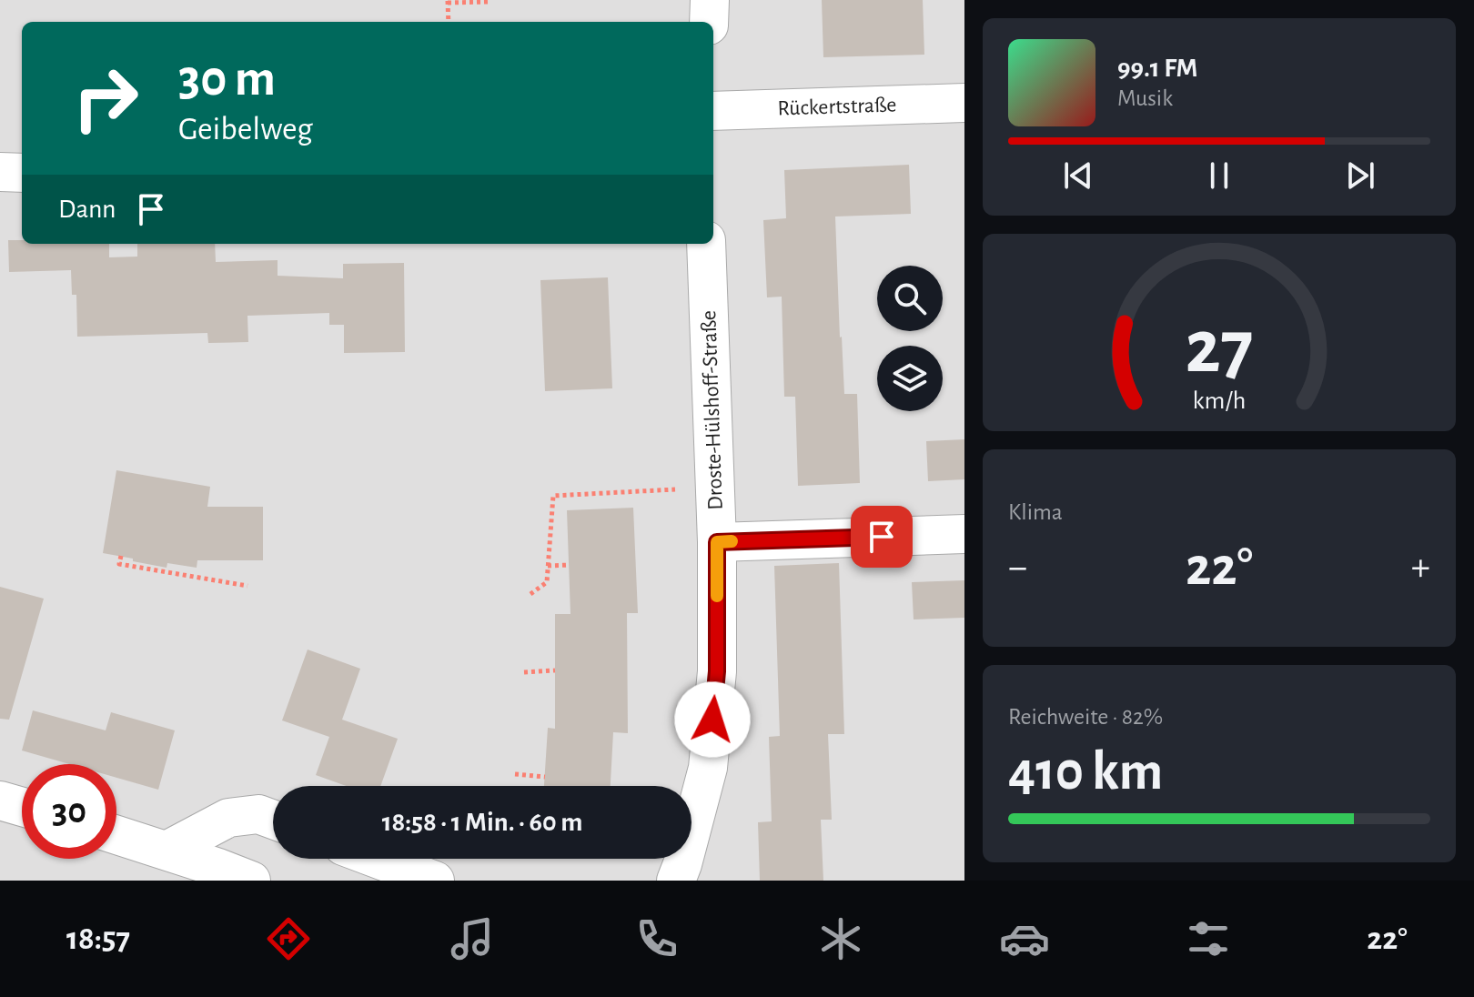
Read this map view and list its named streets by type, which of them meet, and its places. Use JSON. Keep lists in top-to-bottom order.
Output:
{
  "streets": {
    "street": ["Rückertstraße", "Droste-Hülshoff-Straße"]
  },
  "page": {
    "turn": ["30 m", "Geibelweg"],
    "song": ["99.1 FM", "Musik"],
    "then": "Dann",
    "tile": [
      "Klima",
      ["Reichweite · 82%", "410 km"]
    ],
    "heat": ["−", "22°", "+"],
    "limit": "30",
    "trip": "18:58 · 1 Min. · 60 m",
    "tabs": ["18:57", "22°"],
    "gauge": ["27", "km/h"]
  }
}
